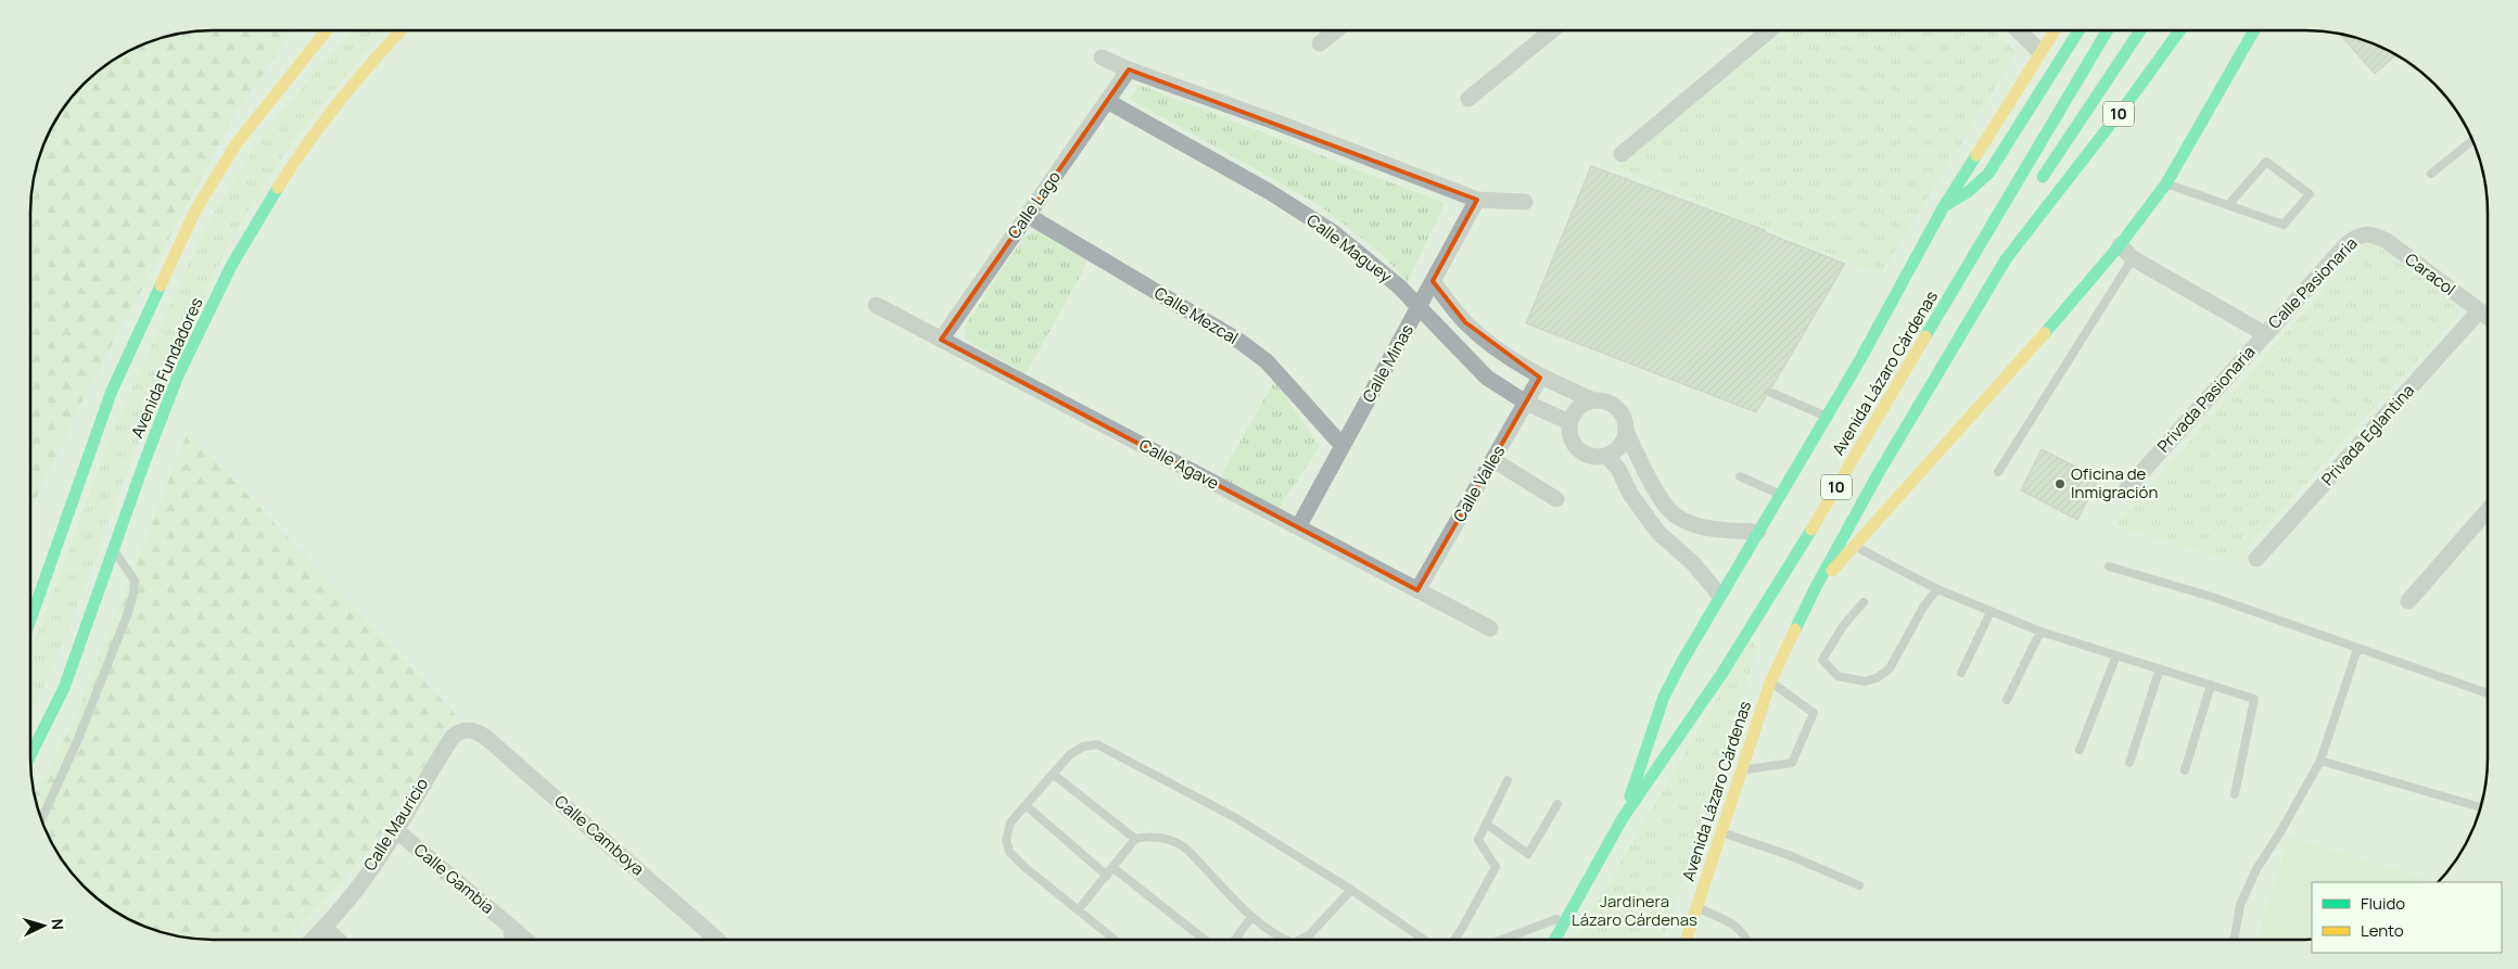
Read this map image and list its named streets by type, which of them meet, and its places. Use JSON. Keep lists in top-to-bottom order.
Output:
{
  "streets": {
    "main road": ["10", "Avenida Fundadores", "Avenida Lázaro Cárdenas"],
    "street": [
      "Calle Lago",
      "Calle Maguey",
      "Caracol",
      "Calle Pasionaria",
      "Calle Mezcal",
      "Calle Minas",
      "Privada Pasionaria",
      "Privada Eglantina",
      "Calle Agave",
      "Calle Valles",
      "Calle Mauricio",
      "Calle Camboya",
      "Calle Gambia"
    ]
  },
  "crossings": [
    ["Calle Lago", "Calle Maguey"],
    ["Calle Lago", "Calle Mezcal"],
    ["Calle Lago", "Calle Agave"],
    ["Calle Maguey", "Calle Minas"],
    ["Calle Maguey", "Calle Valles"],
    ["Caracol", "Calle Pasionaria"],
    ["Caracol", "Privada Eglantina"],
    ["Calle Pasionaria", "Privada Pasionaria"],
    ["Calle Mezcal", "Calle Minas"],
    ["Calle Minas", "Calle Agave"],
    ["Calle Agave", "Calle Valles"],
    ["Calle Mauricio", "Calle Camboya"],
    ["Calle Mauricio", "Calle Gambia"]
  ],
  "parks": ["Jardinera Lázaro Cárdenas"],
  "places": ["Oficina de Inmigración"],
  "legend": ["Fluido", "Lento"],
  "north": "right"
}
